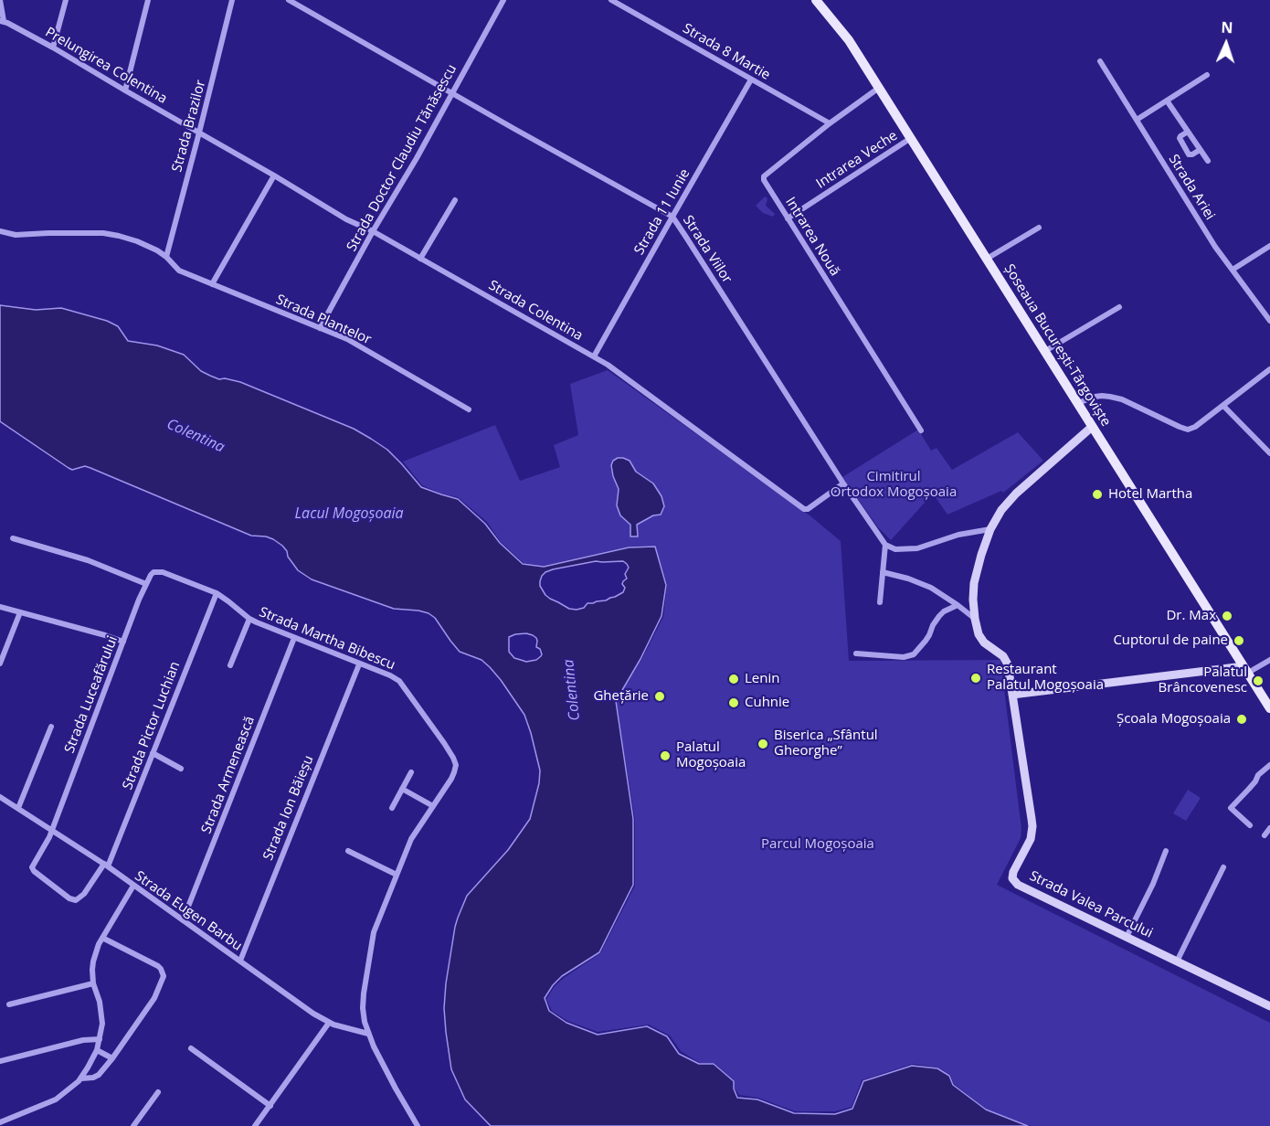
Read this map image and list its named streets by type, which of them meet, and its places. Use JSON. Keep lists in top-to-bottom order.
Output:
{
  "streets": {
    "main road": ["Șoseaua București-Târgoviște"],
    "street": [
      "Strada 8 Martie",
      "Prelungirea Colentina",
      "Strada Brazilor",
      "Strada Doctor Claudiu Tănăsescu",
      "Intrarea Veche",
      "Strada Ariei",
      "Strada 11 Iunie",
      "Intrarea Nouă",
      "Strada Viilor",
      "Strada Colentina",
      "Strada Plantelor",
      "Strada Martha Bibescu",
      "Strada Luceafărului",
      "Strada Pictor Luchian",
      "Strada Armenească",
      "Strada Ion Băieșu",
      "Strada Valea Parcului",
      "Strada Eugen Barbu"
    ]
  },
  "crossings": [
    ["Strada 8 Martie", "Strada 11 Iunie"],
    ["Strada 8 Martie", "Intrarea Nouă"],
    ["Prelungirea Colentina", "Strada Brazilor"],
    ["Prelungirea Colentina", "Strada Colentina"],
    ["Strada Brazilor", "Strada Colentina"],
    ["Strada Brazilor", "Strada Plantelor"],
    ["Strada Doctor Claudiu Tănăsescu", "Strada Viilor"],
    ["Strada Doctor Claudiu Tănăsescu", "Strada Colentina"],
    ["Strada Doctor Claudiu Tănăsescu", "Strada Plantelor"],
    ["Intrarea Veche", "Intrarea Nouă"],
    ["Intrarea Veche", "Șoseaua București-Târgoviște"],
    ["Strada 11 Iunie", "Strada Viilor"],
    ["Strada 11 Iunie", "Strada Colentina"],
    ["Intrarea Nouă", "Șoseaua București-Târgoviște"],
    ["Strada Viilor", "Strada Colentina"],
    ["Șoseaua București-Târgoviște", "Strada Valea Parcului"],
    ["Strada Martha Bibescu", "Strada Luceafărului"],
    ["Strada Martha Bibescu", "Strada Pictor Luchian"],
    ["Strada Martha Bibescu", "Strada Armenească"],
    ["Strada Martha Bibescu", "Strada Ion Băieșu"],
    ["Strada Martha Bibescu", "Strada Eugen Barbu"],
    ["Strada Luceafărului", "Strada Pictor Luchian"],
    ["Strada Luceafărului", "Strada Eugen Barbu"],
    ["Strada Pictor Luchian", "Strada Eugen Barbu"],
    ["Strada Armenească", "Strada Eugen Barbu"],
    ["Strada Ion Băieșu", "Strada Eugen Barbu"]
  ],
  "water": ["Colentina", "Lacul Mogoșoaia"],
  "parks": ["Cimitirul Ortodox Mogoșoaia", "Parcul Mogoșoaia"],
  "places": [
    "Hotel Martha",
    "Dr. Max",
    "Cuptorul de paine",
    "Restaurant Palatul Mogoșoaia",
    "Lenin",
    "Palatul Brâncovenesc",
    "Ghețărie",
    "Cuhnie",
    "Școala Mogoșoaia",
    "Biserica „Sfântul Gheorghe”",
    "Palatul Mogoșoaia"
  ],
  "north": "top"
}
